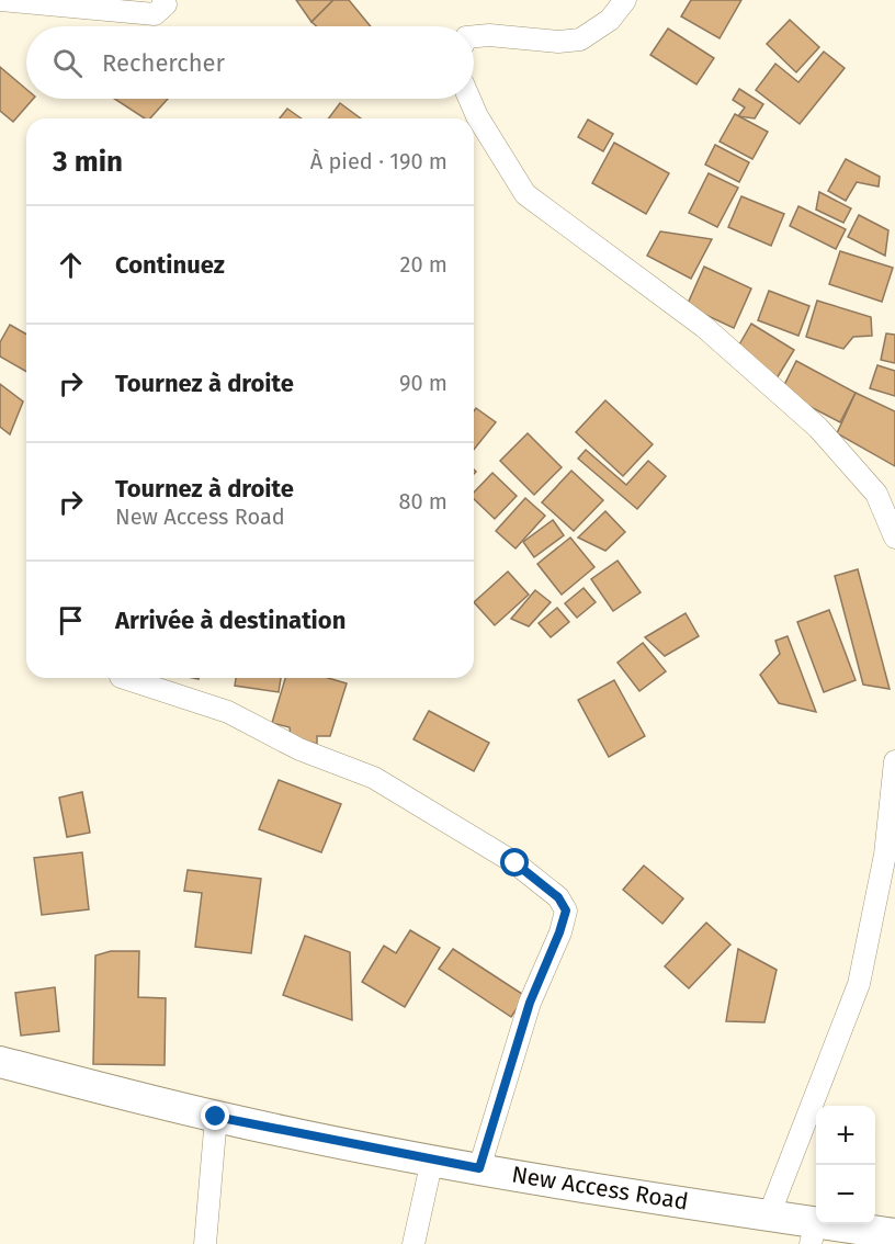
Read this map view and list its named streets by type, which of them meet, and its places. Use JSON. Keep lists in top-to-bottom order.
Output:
{
  "streets": {
    "main road": ["New Access Road"]
  },
  "page": {
    "search": "Rechercher",
    "heading": ["3 min", "À pied · 190 m"],
    "list": [
      ["Continuez", "20 m"],
      ["Tournez à droite", "90 m"],
      ["Tournez à droite", "New Access Road", "80 m"],
      "Arrivée à destination"
    ],
    "map_buttons": ["+", "−"]
  }
}
